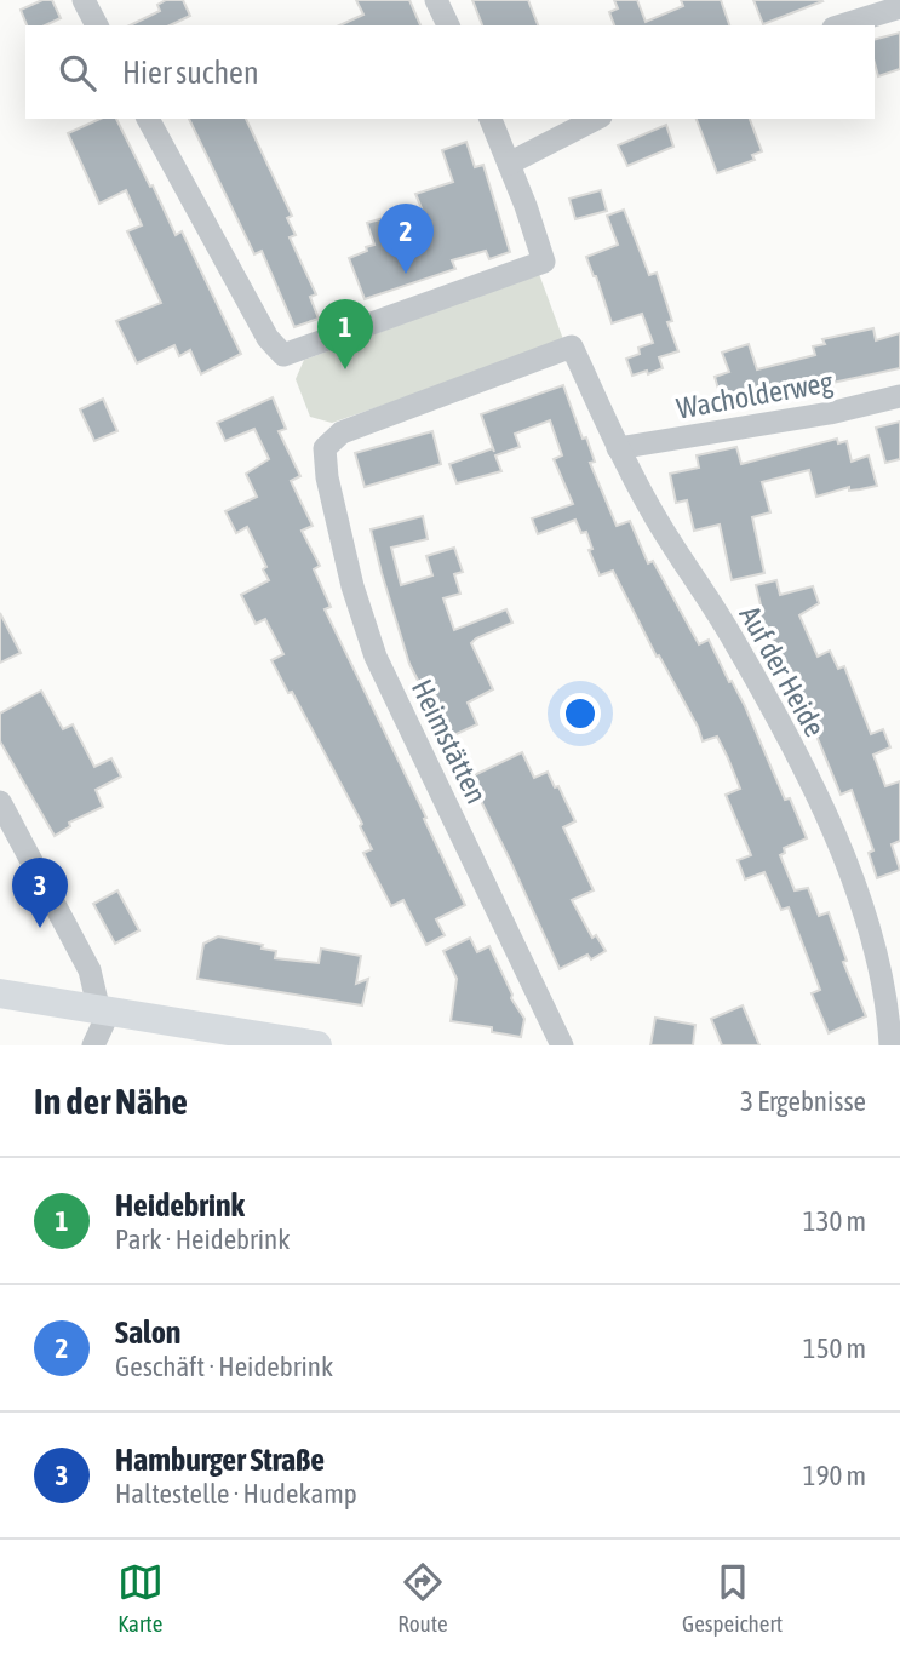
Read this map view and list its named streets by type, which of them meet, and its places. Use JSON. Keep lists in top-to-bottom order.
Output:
{
  "streets": {
    "street": ["Wacholderweg", "Auf der Heide", "Heimstätten"]
  },
  "crossings": [
    ["Wacholderweg", "Auf der Heide"],
    ["Auf der Heide", "Heimstätten"]
  ],
  "page": {
    "search": "Hier suchen",
    "pins": ["2", "1", "3"],
    "heading": ["In der Nähe", "3 Ergebnisse"],
    "list": [
      {
        "mark": "1",
        "name": "Heidebrink",
        "note": "Park · Heidebrink",
        "value": "130 m"
      },
      {
        "mark": "2",
        "name": "Salon",
        "note": "Geschäft · Heidebrink",
        "value": "150 m"
      },
      {
        "mark": "3",
        "name": "Hamburger Straße",
        "note": "Haltestelle · Hudekamp",
        "value": "190 m"
      }
    ],
    "nav": ["Karte", "Route", "Gespeichert"]
  }
}
